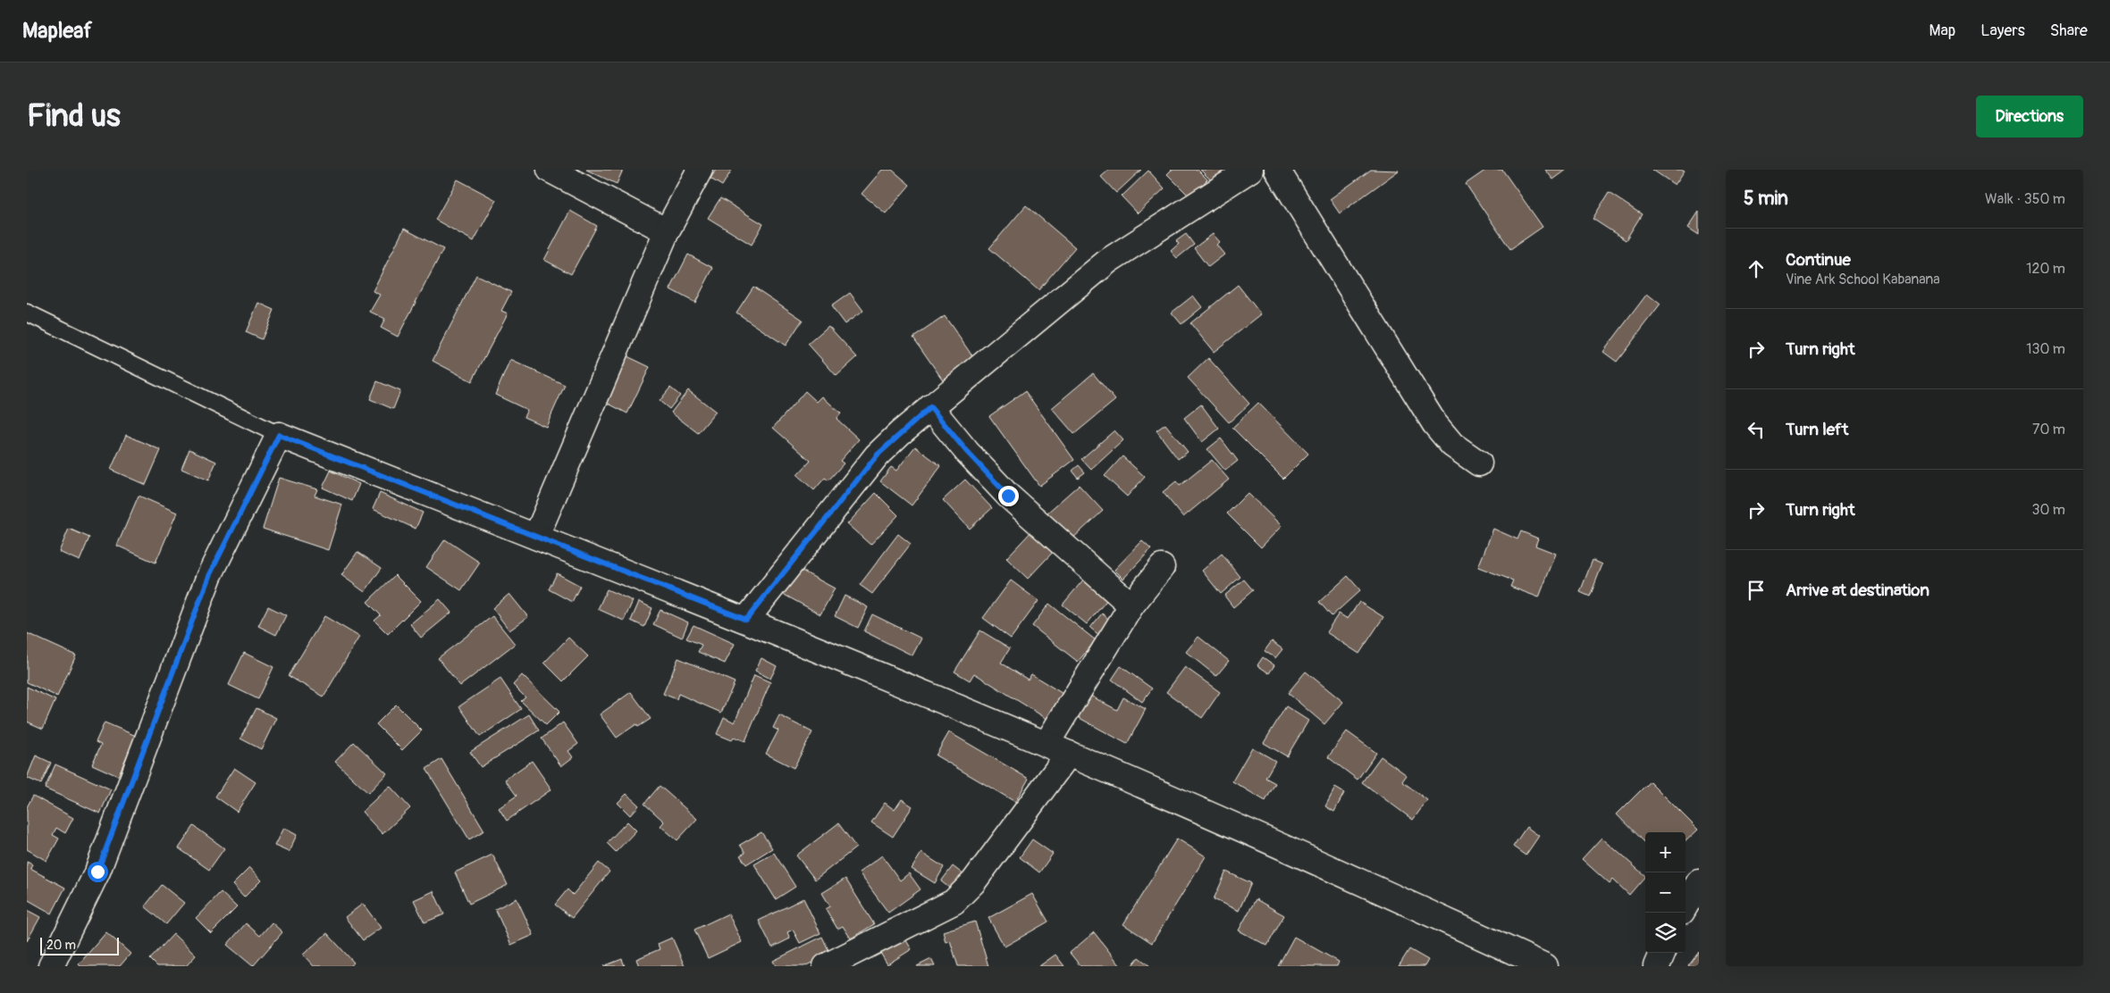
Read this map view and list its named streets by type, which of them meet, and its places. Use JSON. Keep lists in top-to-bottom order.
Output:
{
  "scale_bar": "20 m",
  "page": {
    "header": "Mapleaf",
    "nav": ["Map", "Layers", "Share"],
    "buttons": "Directions",
    "title": "Find us",
    "heading": ["5 min", "Walk · 350 m"],
    "list": [
      ["Continue", "Vine Ark School Kabanana", "120 m"],
      ["Turn right", "130 m"],
      ["Turn left", "70 m"],
      ["Turn right", "30 m"],
      "Arrive at destination"
    ],
    "map_buttons": ["+", "−"],
    "scale": "20 m"
  }
}
